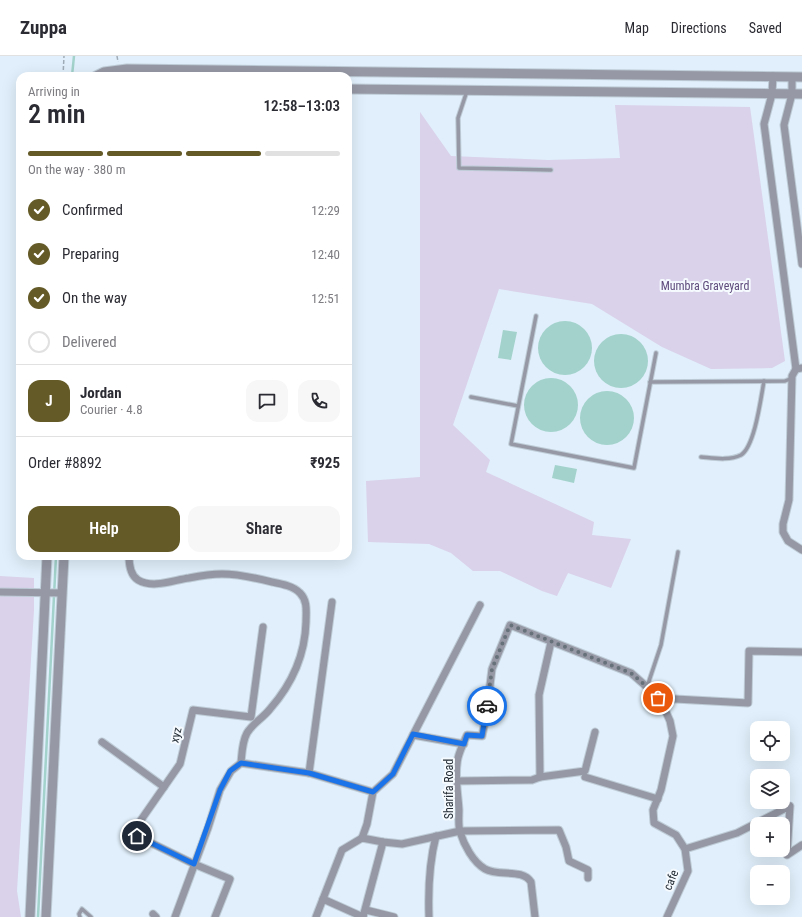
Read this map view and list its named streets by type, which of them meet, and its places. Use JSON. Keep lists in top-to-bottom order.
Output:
{
  "streets": {
    "street": ["xyz", "Sharifa Road", "cafe"]
  },
  "parks": ["Mumbra Graveyard"],
  "page": {
    "header": "Zuppa",
    "nav": ["Map", "Directions", "Saved"],
    "heading": ["2 min", "Arriving in", "12:58–13:03"],
    "panel": [
      "Jordan",
      "Courier · 4.8",
      "Order #8892",
      "₹925"
    ],
    "bar": "On the way · 380 m",
    "list": [
      ["Confirmed", "12:29"],
      ["Preparing", "12:40"],
      ["On the way", "12:51"],
      "Delivered"
    ],
    "round": "J",
    "buttons": ["Help", "Share"],
    "map_buttons": ["+", "−"]
  }
}
